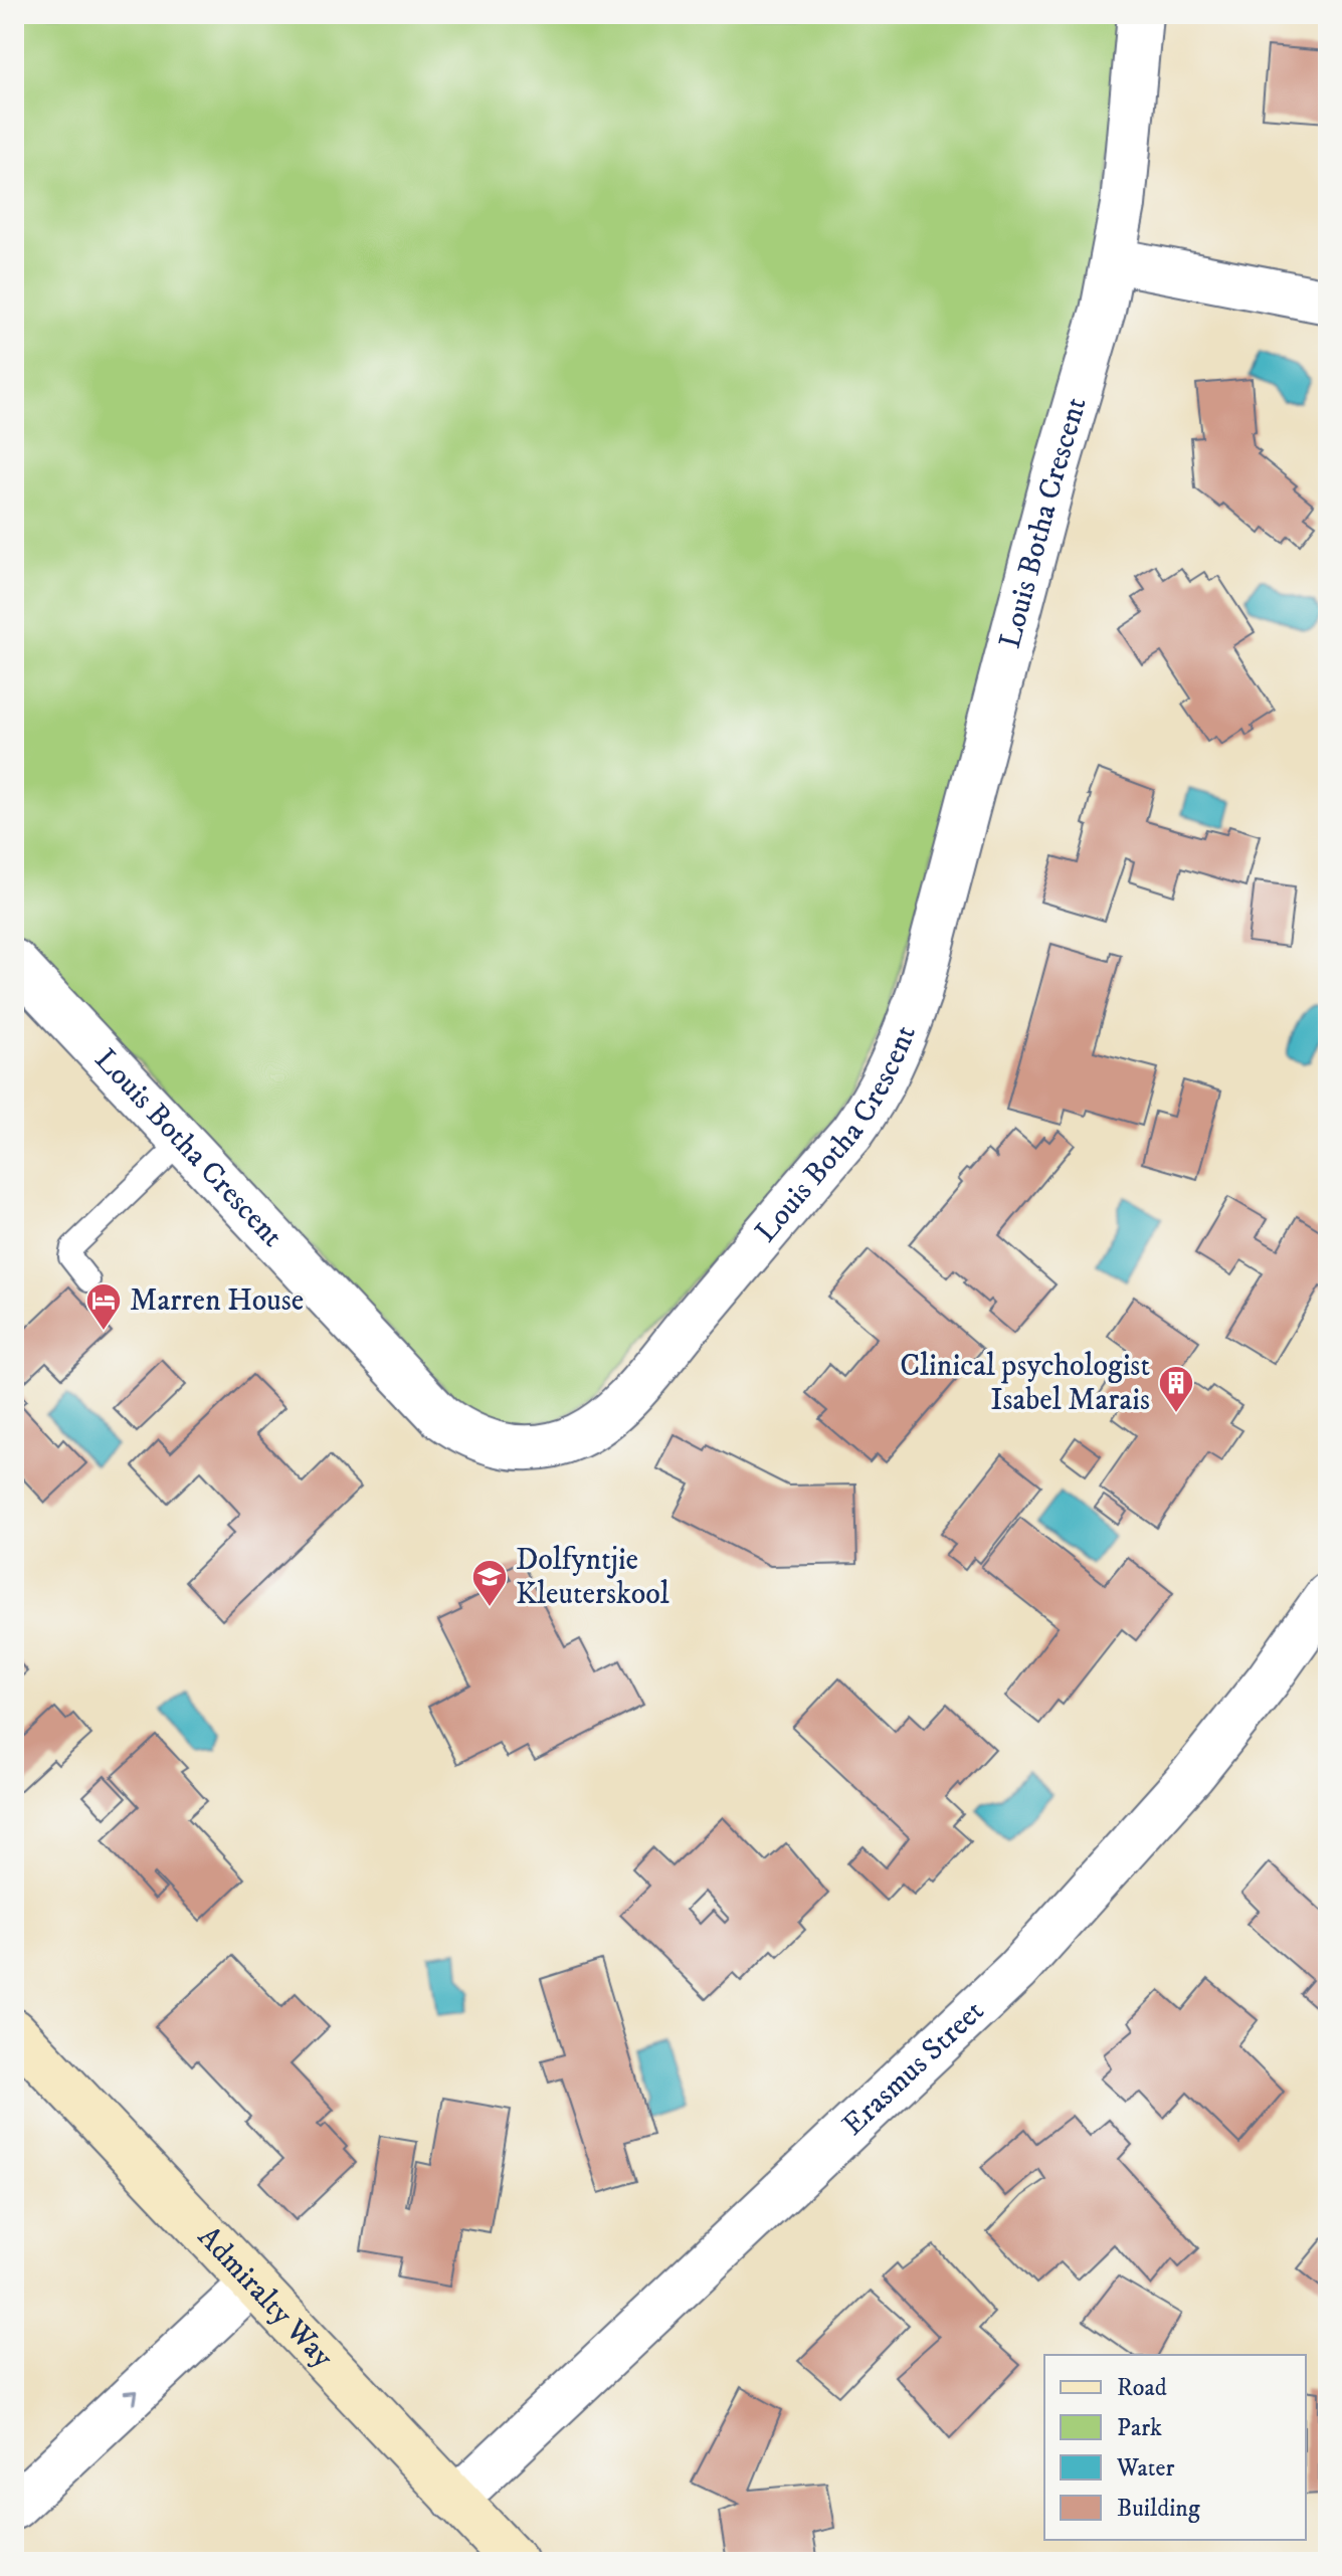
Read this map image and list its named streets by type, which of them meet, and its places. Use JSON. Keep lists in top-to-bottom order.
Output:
{
  "streets": {
    "main road": ["Admiralty Way"],
    "street": ["Louis Botha Crescent", "Erasmus Street"]
  },
  "crossings": [
    ["Erasmus Street", "Admiralty Way"]
  ],
  "places": {
    "hotel": ["Marren House"],
    "building": ["Clinical psychologist Isabel Marais"],
    "school or university": ["Dolfyntjie Kleuterskool"]
  },
  "legend": [
    "Road",
    "Park",
    "Water",
    "Building"
  ]
}
